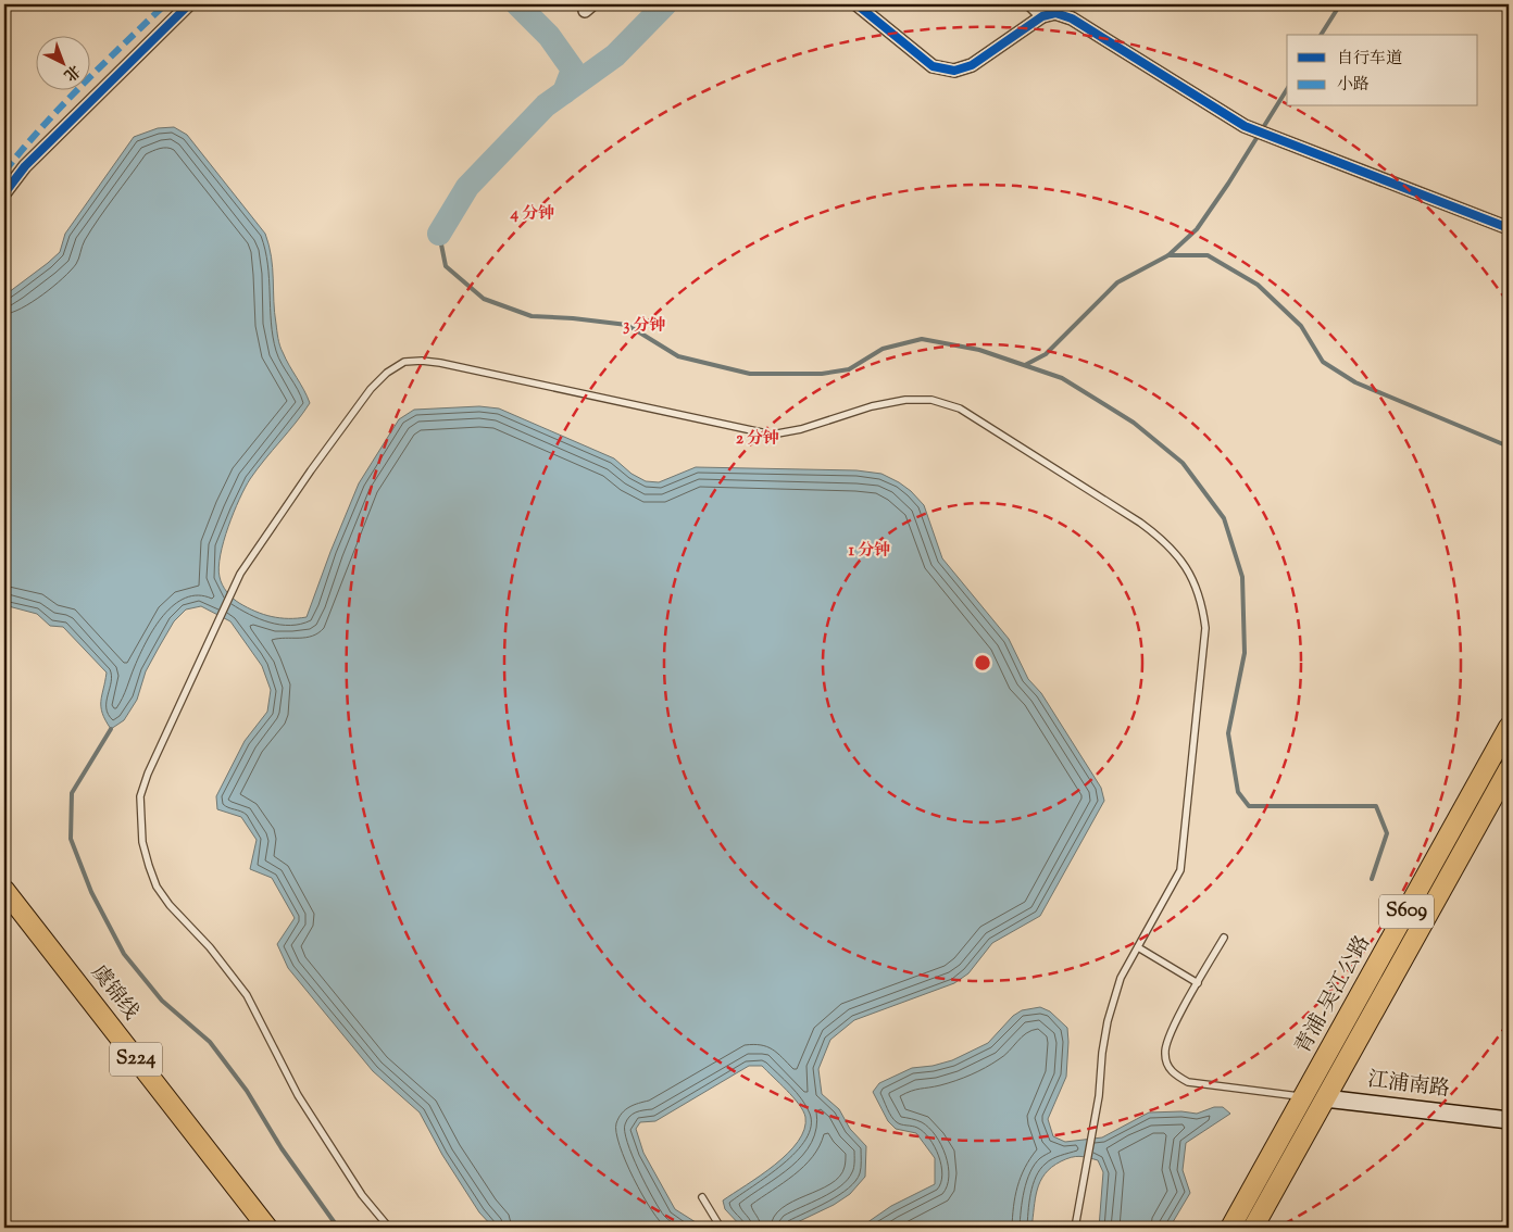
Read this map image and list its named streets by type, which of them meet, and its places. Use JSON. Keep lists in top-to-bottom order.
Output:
{
  "streets": {
    "main road": [
      "S609",
      "虞锦线",
      "青浦-吴江公路",
      "S224",
      "江浦南路"
    ]
  },
  "crossings": [
    ["S609", "江浦南路"],
    ["青浦-吴江公路", "江浦南路"]
  ],
  "legend": ["自行车道", "小路"],
  "north": "bottom right",
  "rings": [
    "4 分钟",
    "3 分钟",
    "2 分钟",
    "1 分钟"
  ]
}
